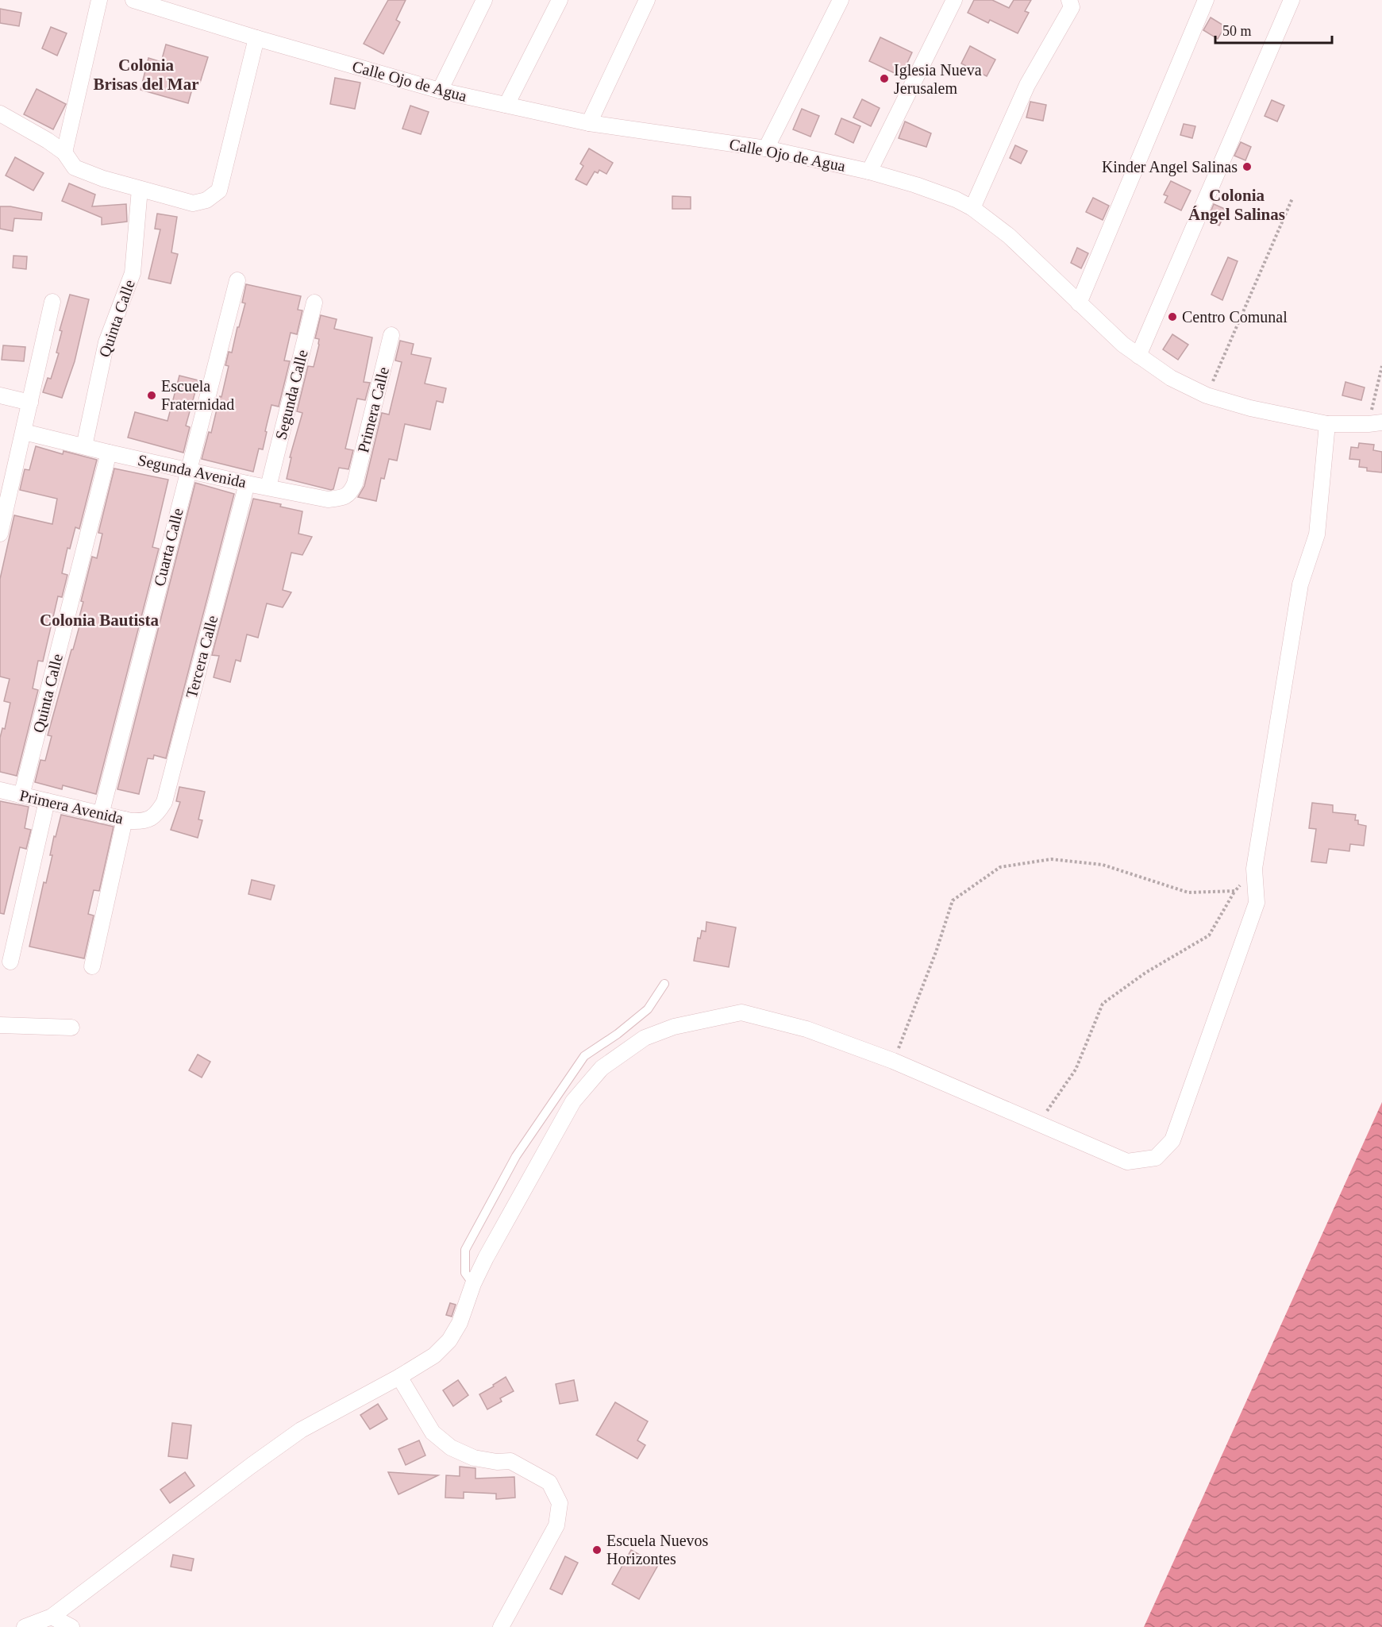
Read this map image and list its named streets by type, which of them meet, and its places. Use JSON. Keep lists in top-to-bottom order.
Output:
{
  "streets": {
    "street": [
      "Calle Ojo de Agua",
      "Quinta Calle",
      "Segunda Calle",
      "Primera Calle",
      "Segunda Avenida",
      "Cuarta Calle",
      "Tercera Calle",
      "Primera Avenida"
    ]
  },
  "crossings": [
    ["Quinta Calle", "Segunda Avenida"],
    ["Quinta Calle", "Primera Avenida"],
    ["Segunda Calle", "Segunda Avenida"],
    ["Primera Calle", "Segunda Avenida"],
    ["Segunda Avenida", "Cuarta Calle"],
    ["Segunda Avenida", "Tercera Calle"],
    ["Cuarta Calle", "Primera Avenida"],
    ["Tercera Calle", "Primera Avenida"]
  ],
  "districts": ["Colonia Brisas del Mar", "Colonia Ángel Salinas", "Colonia Bautista"],
  "places": [
    "Iglesia Nueva Jerusalem",
    "Kinder Angel Salinas",
    "Centro Comunal",
    "Escuela Fraternidad",
    "Escuela Nuevos Horizontes"
  ],
  "scale_bar": "50 m"
}
